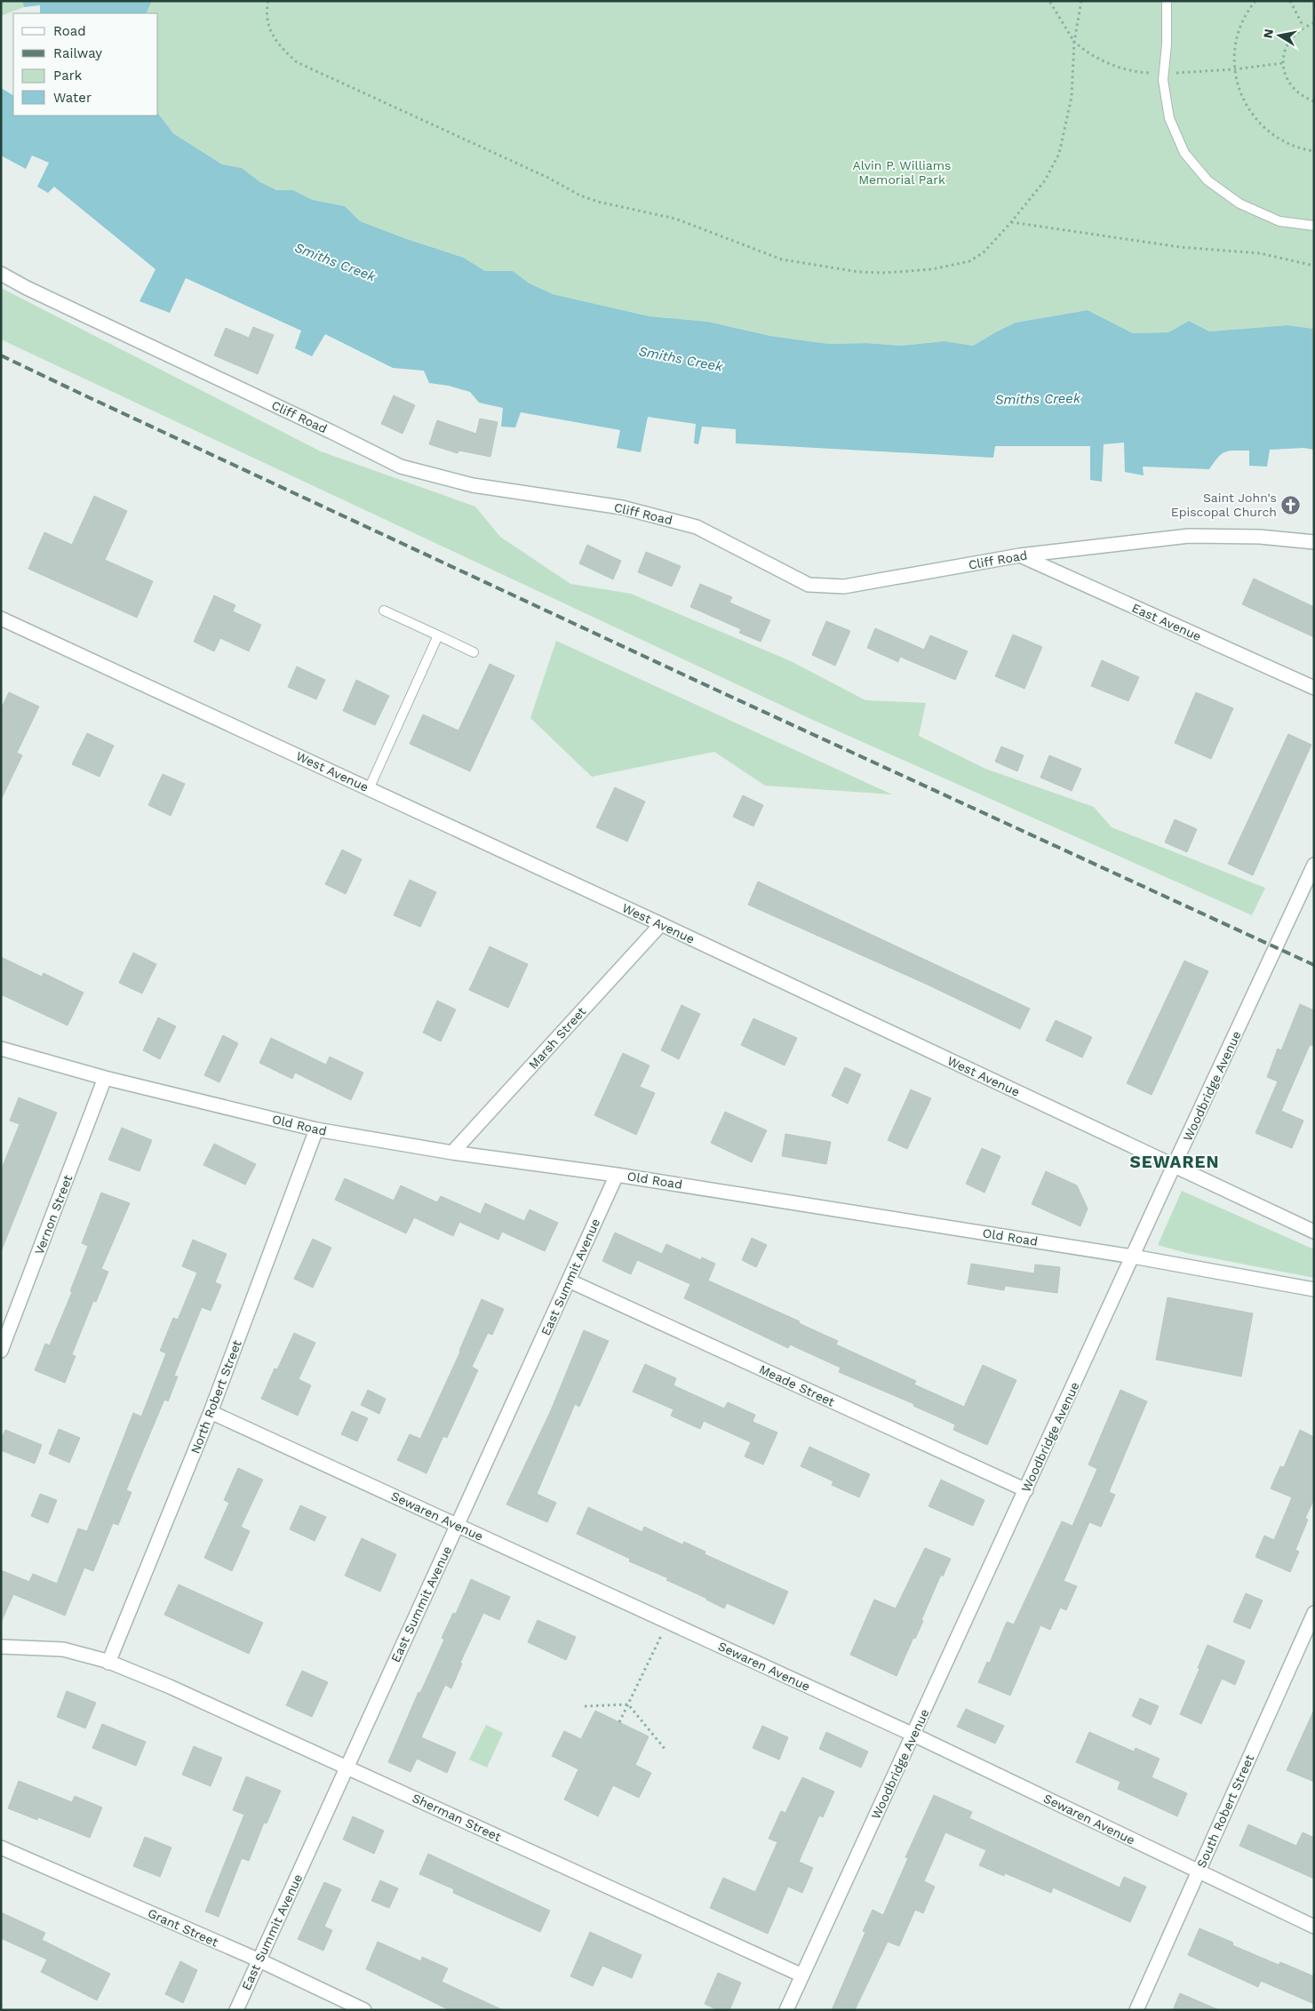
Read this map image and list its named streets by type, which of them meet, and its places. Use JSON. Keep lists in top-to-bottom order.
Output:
{
  "streets": {
    "street": [
      "Cliff Road",
      "East Avenue",
      "West Avenue",
      "Marsh Street",
      "Woodbridge Avenue",
      "Old Road",
      "Vernon Street",
      "East Summit Avenue",
      "Meade Street",
      "North Robert Street",
      "Sewaren Avenue",
      "South Robert Street",
      "Sherman Street",
      "Grant Street"
    ]
  },
  "crossings": [
    ["Cliff Road", "East Avenue"],
    ["West Avenue", "Marsh Street"],
    ["West Avenue", "Woodbridge Avenue"],
    ["Marsh Street", "Old Road"],
    ["Woodbridge Avenue", "Old Road"],
    ["Woodbridge Avenue", "Meade Street"],
    ["Woodbridge Avenue", "Sewaren Avenue"],
    ["Woodbridge Avenue", "Sherman Street"],
    ["Old Road", "Vernon Street"],
    ["Old Road", "East Summit Avenue"],
    ["Old Road", "North Robert Street"],
    ["East Summit Avenue", "Meade Street"],
    ["East Summit Avenue", "Sewaren Avenue"],
    ["East Summit Avenue", "Sherman Street"],
    ["East Summit Avenue", "Grant Street"],
    ["North Robert Street", "Sewaren Avenue"],
    ["North Robert Street", "Sherman Street"],
    ["Sewaren Avenue", "South Robert Street"]
  ],
  "districts": ["SEWAREN"],
  "water": ["Smiths Creek"],
  "parks": ["Alvin P. Williams Memorial Park"],
  "places": {
    "church": ["Saint John's Episcopal Church"]
  },
  "legend": [
    "Road",
    "Railway",
    "Park",
    "Water"
  ],
  "north": "left"
}
